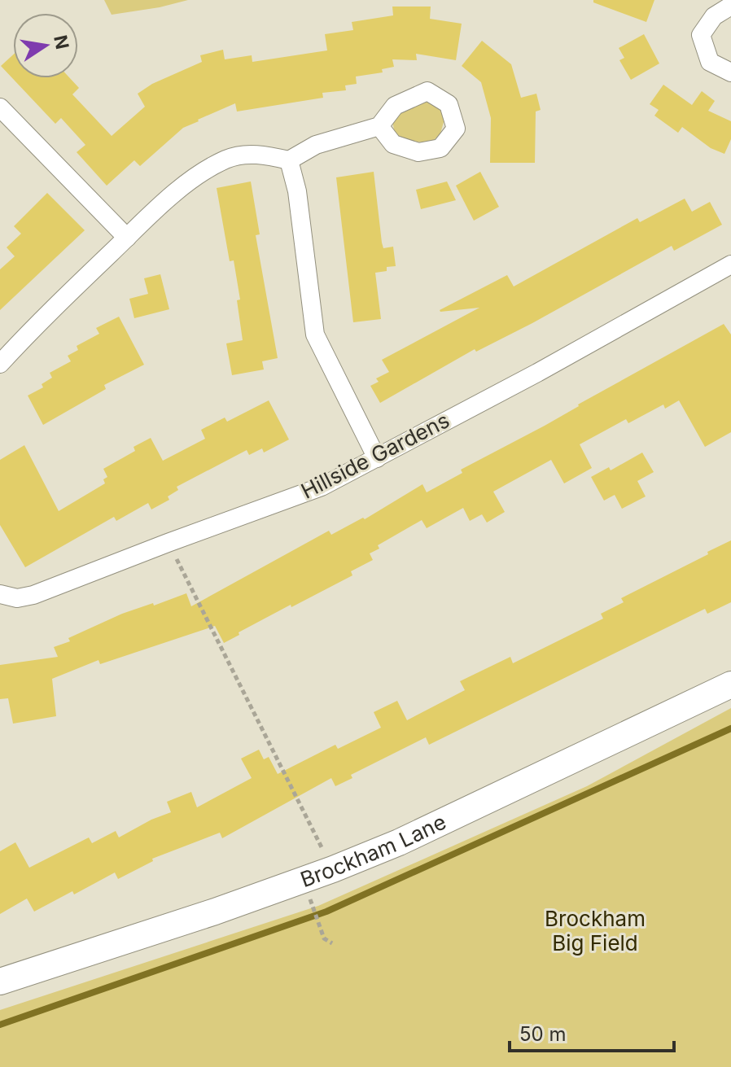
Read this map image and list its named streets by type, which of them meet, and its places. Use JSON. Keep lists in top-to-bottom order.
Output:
{
  "streets": {
    "street": ["Hillside Gardens", "Brockham Lane"]
  },
  "parks": ["Brockham Big Field"],
  "scale_bar": "50 m",
  "north": "right"
}
